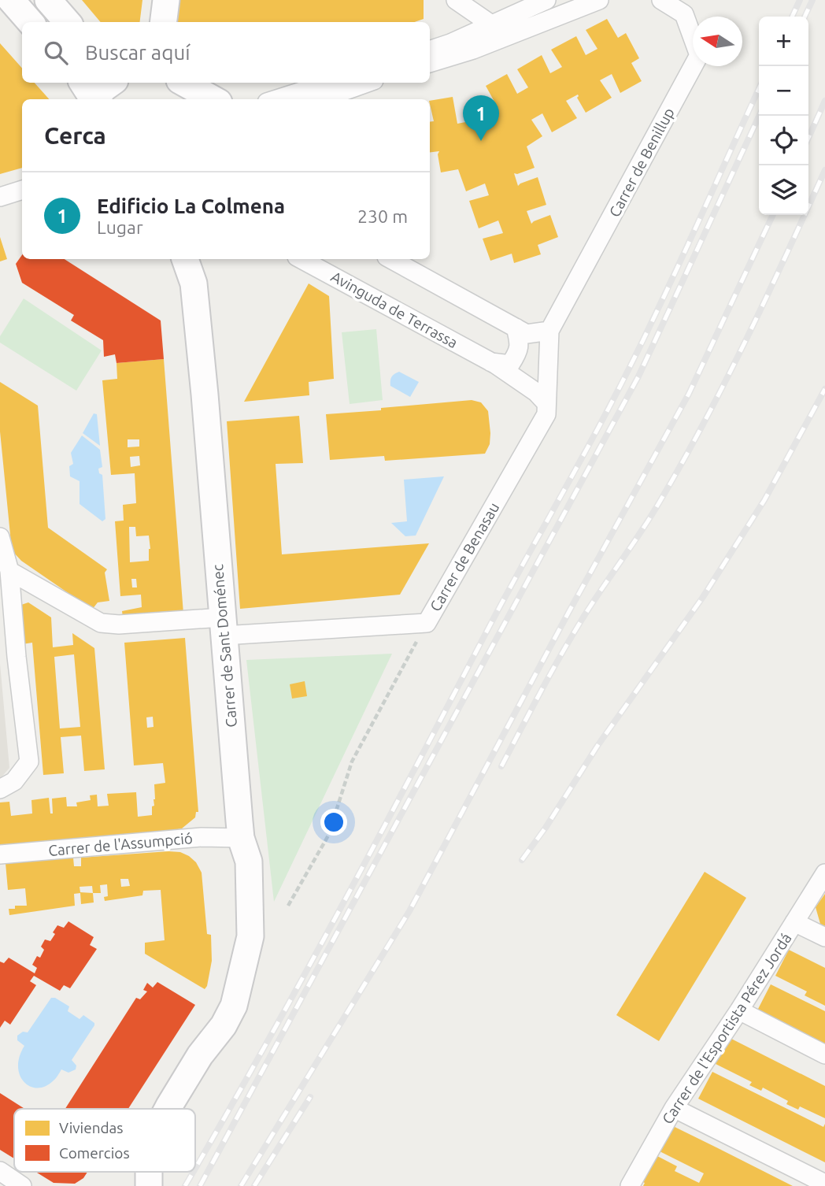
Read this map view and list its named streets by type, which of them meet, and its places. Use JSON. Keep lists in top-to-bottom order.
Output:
{
  "streets": {
    "street": [
      "Carrer de Benillup",
      "Avinguda de Terrassa",
      "Carrer de Benasau",
      "Carrer de Sant Doménec",
      "Carrer de l'Assumpció",
      "Carrer de l'Esportista Pérez Jordá"
    ]
  },
  "crossings": [
    ["Carrer de Benillup", "Carrer de Benasau"],
    ["Avinguda de Terrassa", "Carrer de Benasau"],
    ["Carrer de Benasau", "Carrer de Sant Doménec"],
    ["Carrer de Sant Doménec", "Carrer de l'Assumpció"]
  ],
  "legend": ["Viviendas", "Comercios"],
  "north": "left",
  "page": {
    "map_buttons": ["+", "−"],
    "search": "Buscar aquí",
    "pins": "1",
    "heading": "Cerca",
    "list": [
      {
        "mark": "1",
        "name": "Edificio La Colmena",
        "note": "Lugar",
        "value": "230 m"
      }
    ]
  }
}
